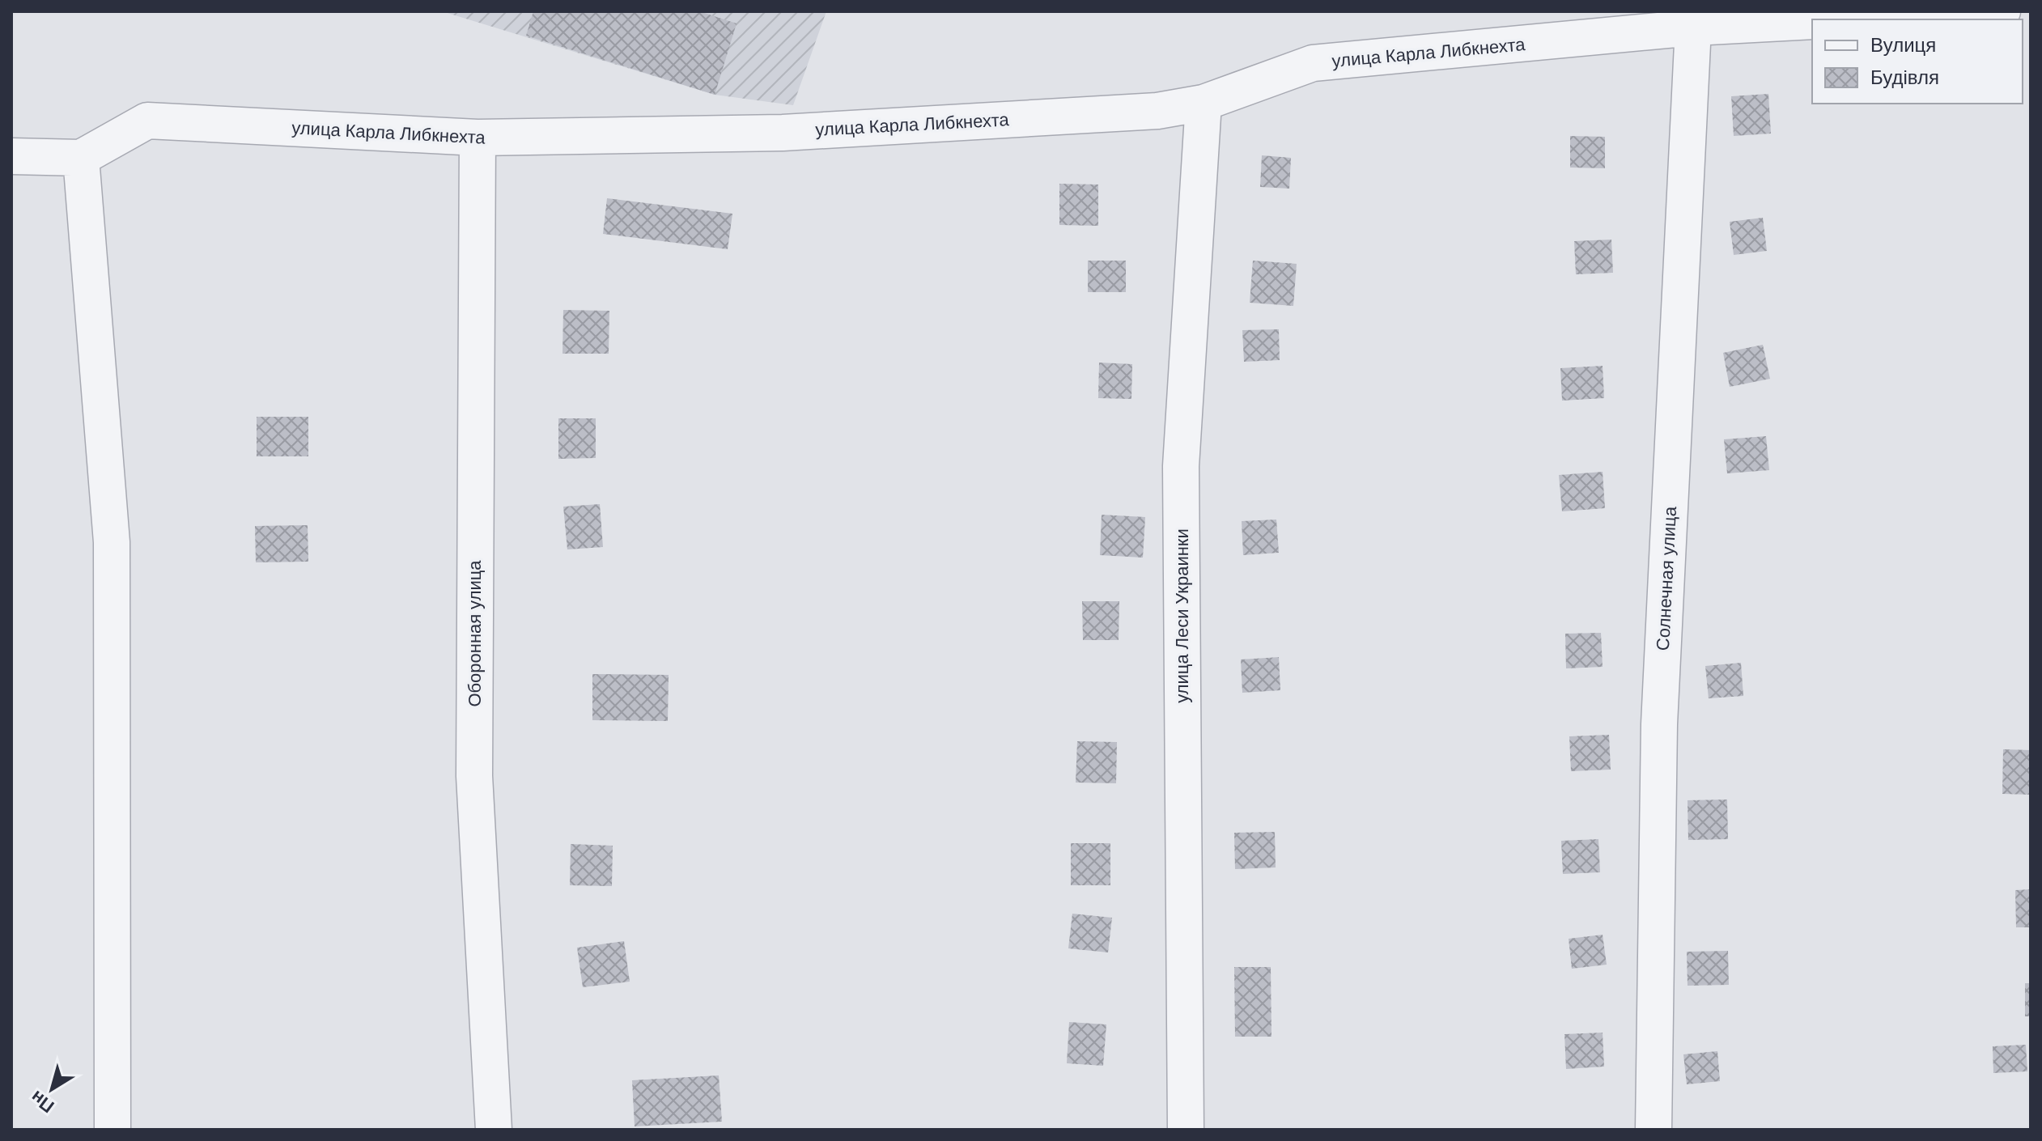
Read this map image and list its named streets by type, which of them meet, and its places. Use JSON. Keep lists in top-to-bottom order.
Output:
{
  "streets": {
    "street": [
      "улица Карла Либкнехта",
      "Солнечная улица",
      "улица Леси Украинки",
      "Оборонная улица"
    ]
  },
  "crossings": [
    ["улица Карла Либкнехта", "Солнечная улица"],
    ["улица Карла Либкнехта", "улица Леси Украинки"],
    ["улица Карла Либкнехта", "Оборонная улица"]
  ],
  "legend": ["Вулиця", "Будівля"],
  "north": "bottom left"
}
